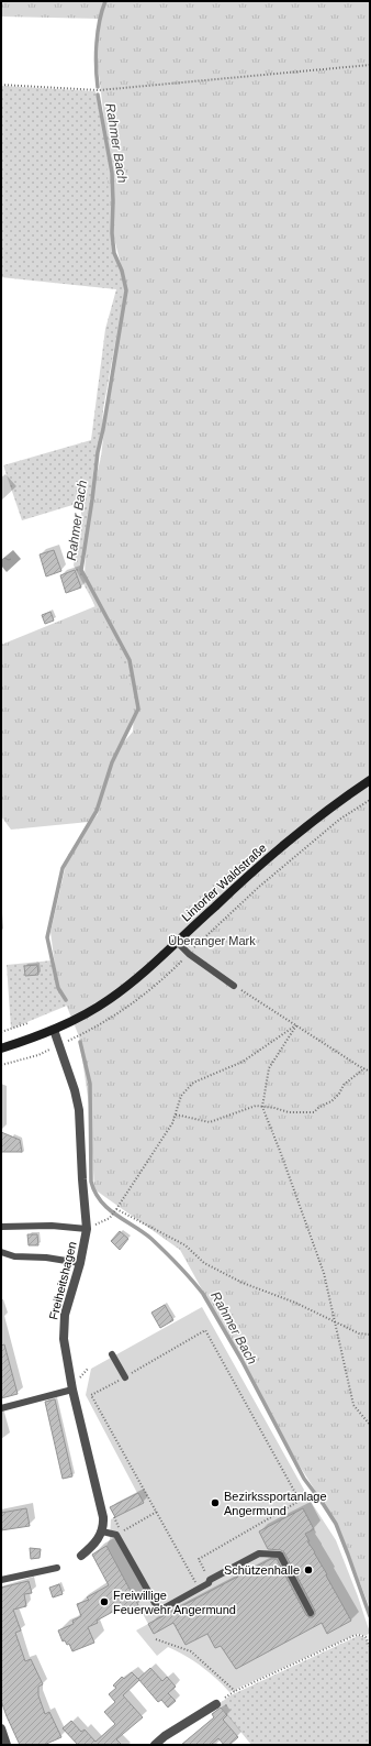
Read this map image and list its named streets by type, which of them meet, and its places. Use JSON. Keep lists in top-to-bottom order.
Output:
{
  "streets": {
    "main road": ["Lintorfer Waldstraße"],
    "street": ["Freiheitshagen"]
  },
  "crossings": [
    ["Lintorfer Waldstraße", "Freiheitshagen"]
  ],
  "water": ["Rahmer Bach"],
  "parks": ["Überanger Mark"],
  "places": ["Bezirkssportanlage Angermund", "Schützenhalle", "Freiwillige Feuerwehr Angermund"]
}
